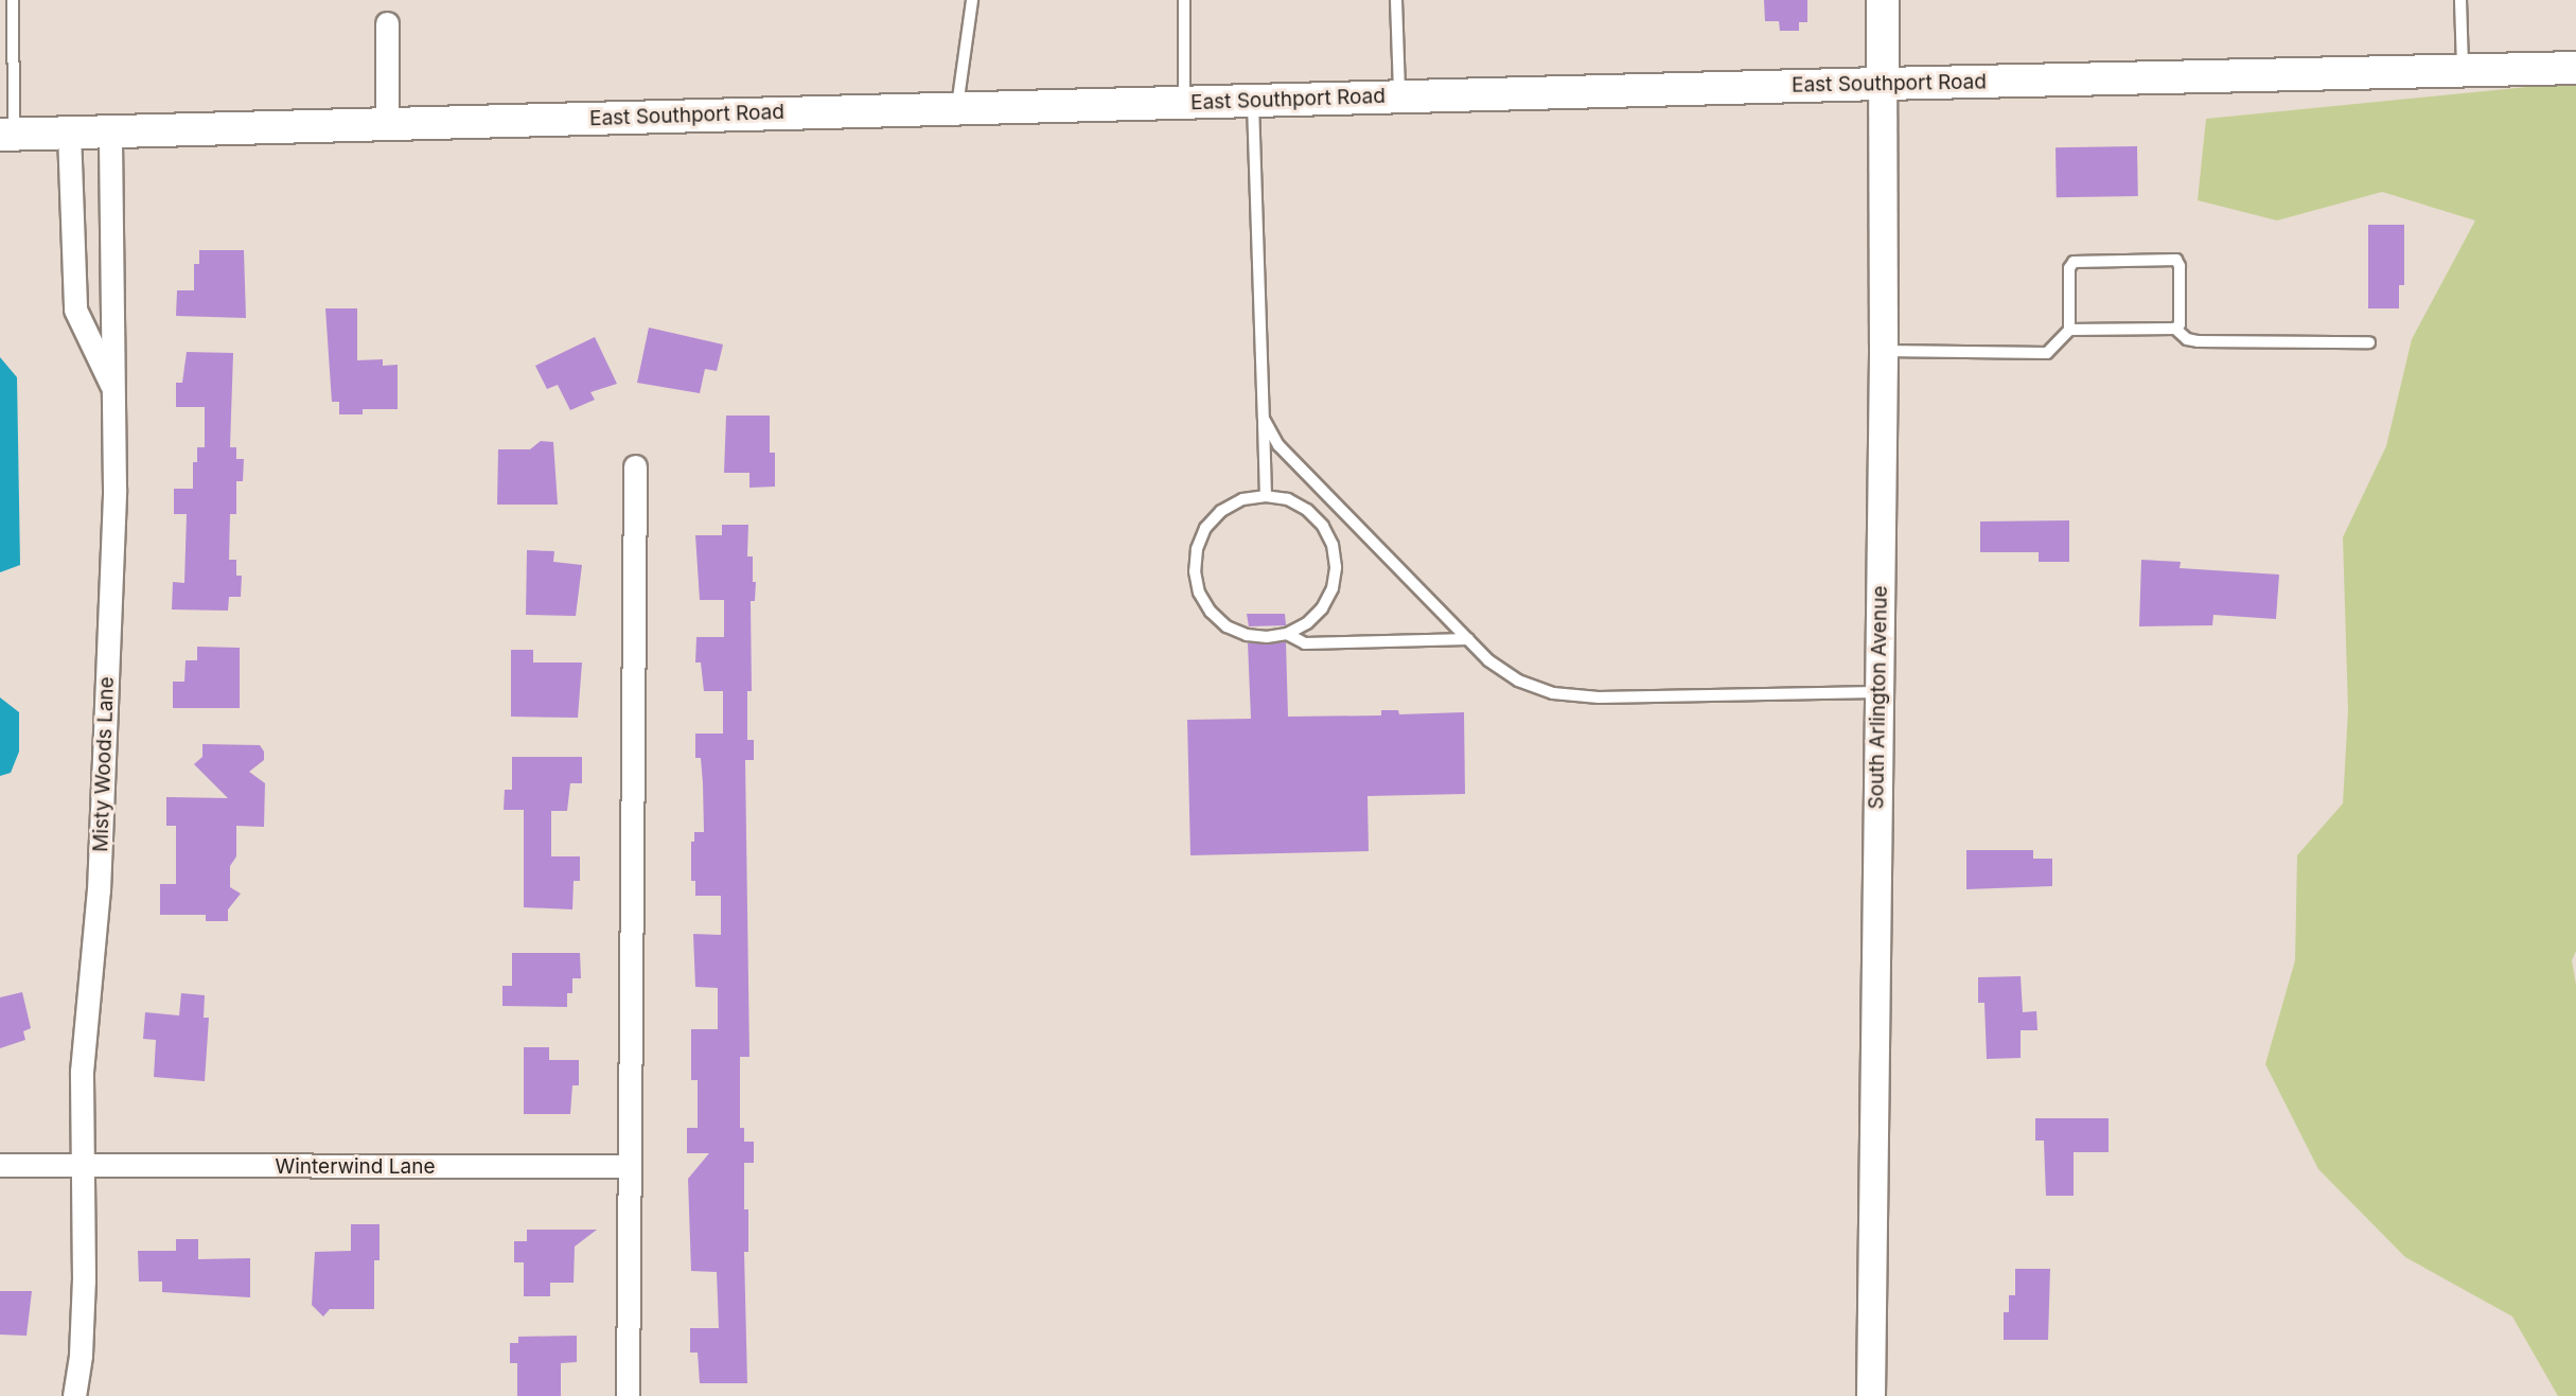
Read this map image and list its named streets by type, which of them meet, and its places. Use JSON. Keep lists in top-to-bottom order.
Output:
{
  "streets": {
    "main road": ["East Southport Road", "South Arlington Avenue"],
    "street": ["Misty Woods Lane", "Winterwind Lane"]
  },
  "crossings": [
    ["East Southport Road", "South Arlington Avenue"],
    ["East Southport Road", "Misty Woods Lane"],
    ["Misty Woods Lane", "Winterwind Lane"]
  ]
}
